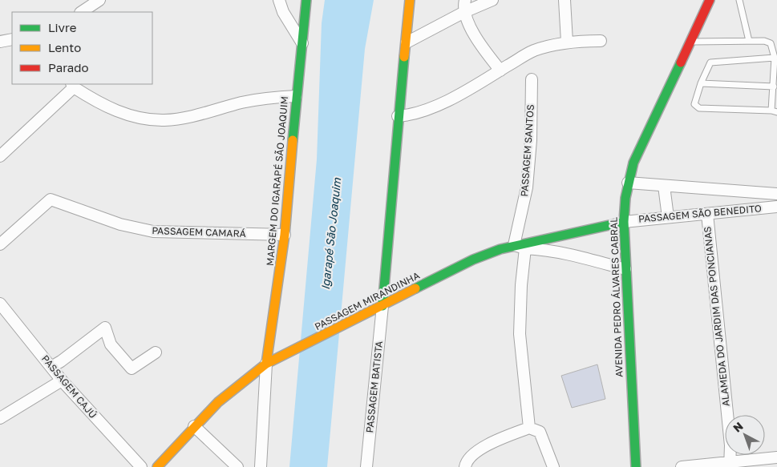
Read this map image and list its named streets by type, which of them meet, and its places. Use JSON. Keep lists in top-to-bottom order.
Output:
{
  "streets": {
    "street": [
      "PASSAGEM SANTOS",
      "MARGEM DO IGARAPÉ SÃO JOAQUIM",
      "PASSAGEM SÃO BENEDITO",
      "PASSAGEM CAMARÁ",
      "AVENIDA PEDRO ÁLVARES CABRAL",
      "PASSAGEM MIRANDINHA",
      "ALAMEDA DO JARDIM DAS PONCIANAS",
      "PASSAGEM CAJÚ",
      "PASSAGEM BATISTA"
    ]
  },
  "crossings": [
    ["PASSAGEM SANTOS", "PASSAGEM MIRANDINHA"],
    ["MARGEM DO IGARAPÉ SÃO JOAQUIM", "PASSAGEM CAMARÁ"],
    ["MARGEM DO IGARAPÉ SÃO JOAQUIM", "PASSAGEM MIRANDINHA"],
    ["PASSAGEM SÃO BENEDITO", "AVENIDA PEDRO ÁLVARES CABRAL"],
    ["PASSAGEM SÃO BENEDITO", "PASSAGEM MIRANDINHA"],
    ["PASSAGEM SÃO BENEDITO", "ALAMEDA DO JARDIM DAS PONCIANAS"],
    ["AVENIDA PEDRO ÁLVARES CABRAL", "PASSAGEM MIRANDINHA"],
    ["PASSAGEM MIRANDINHA", "PASSAGEM BATISTA"]
  ],
  "water": ["Igarapé São Joaquim"],
  "legend": ["Livre", "Lento", "Parado"],
  "north": "top left"
}
